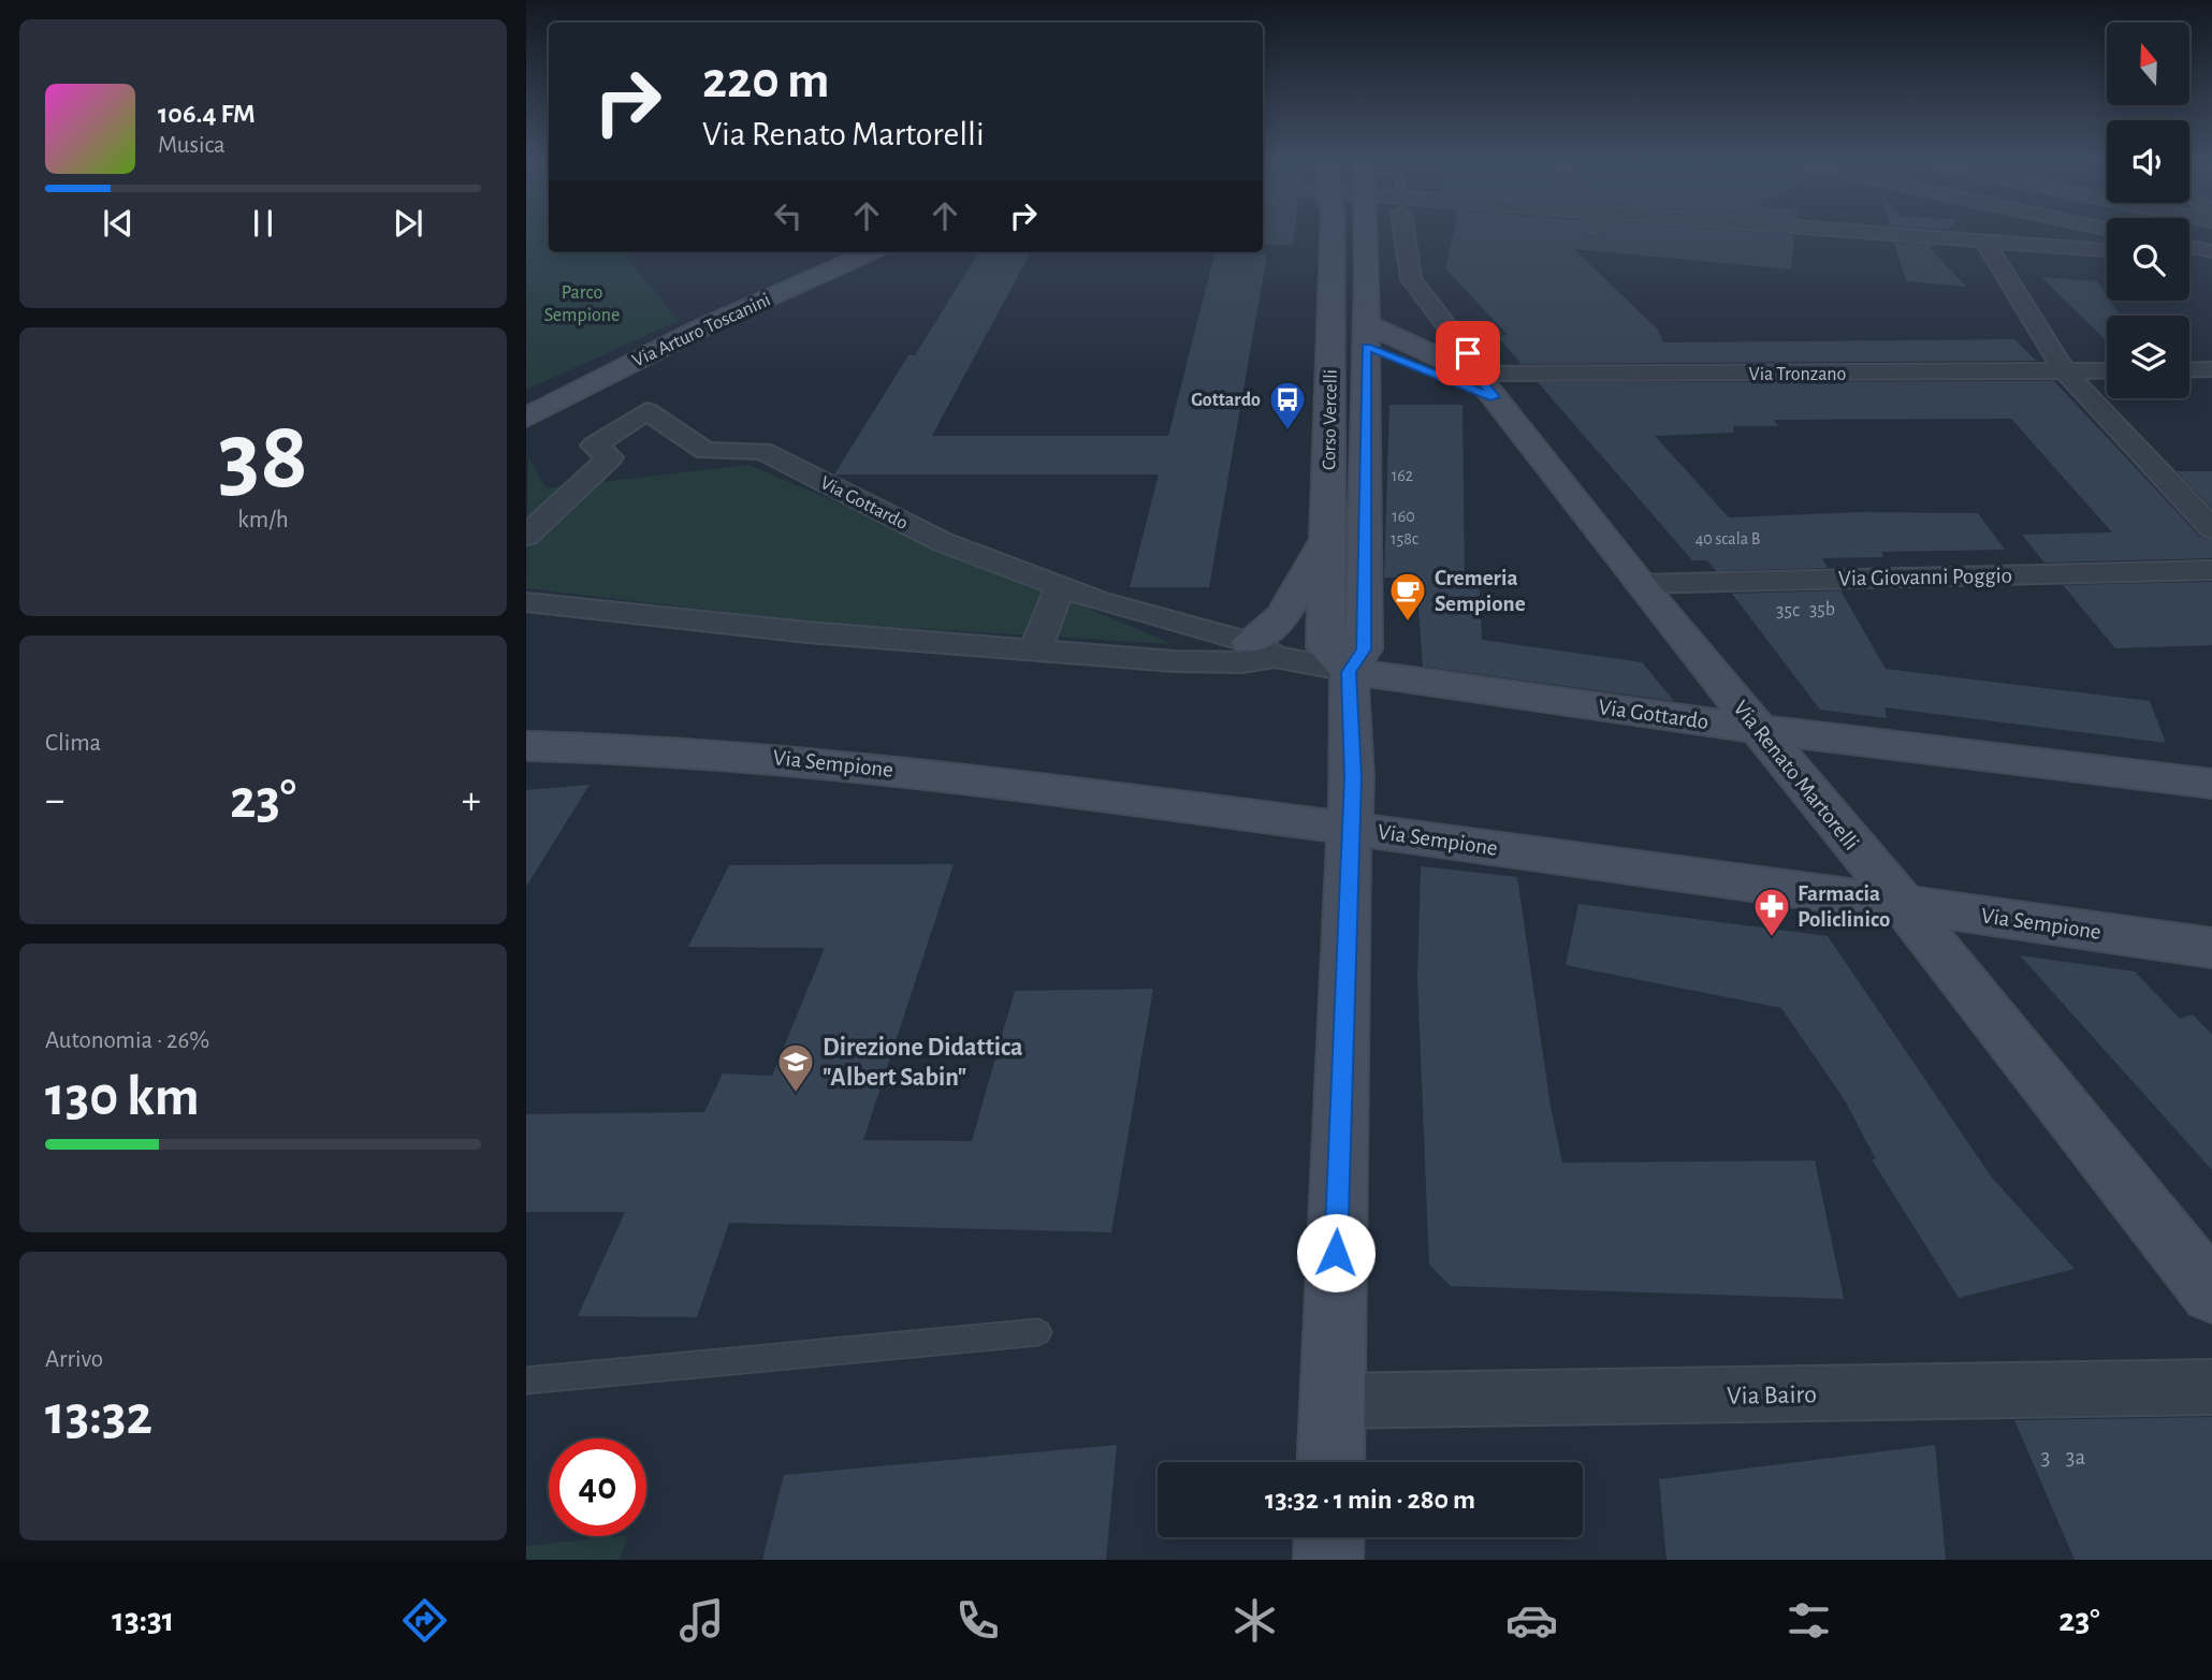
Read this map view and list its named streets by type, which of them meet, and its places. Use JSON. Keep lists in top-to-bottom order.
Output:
{
  "streets": {
    "street": [
      "Via Arturo Toscanini",
      "Via Tronzano",
      "Corso Vercelli",
      "Via Gottardo",
      "Via Giovanni Poggio",
      "Via Sempione",
      "Via Renato Martorelli",
      "Via Bairo"
    ]
  },
  "crossings": [
    ["Via Tronzano", "Via Renato Martorelli"],
    ["Corso Vercelli", "Via Gottardo"],
    ["Corso Vercelli", "Via Sempione"],
    ["Corso Vercelli", "Via Bairo"],
    ["Via Gottardo", "Via Renato Martorelli"],
    ["Via Giovanni Poggio", "Via Renato Martorelli"],
    ["Via Sempione", "Via Renato Martorelli"]
  ],
  "parks": ["Parco Sempione"],
  "places": {
    "bus stop": ["Gottardo"],
    "cafe": ["Cremeria Sempione"],
    "pharmacy": ["Farmacia Policlinico"],
    "school or university": ["Direzione Didattica \"Albert Sabin\""]
  },
  "house_numbers": [
    "162",
    "160",
    "158c",
    "40 scala B",
    "35b",
    "35c",
    "3",
    "3a"
  ],
  "north": "top",
  "page": {
    "turn": ["220 m", "Via Renato Martorelli"],
    "song": ["106.4 FM", "Musica"],
    "tile": [
      ["38", "km/h"],
      "Clima",
      ["Autonomia · 26%", "130 km"],
      ["Arrivo", "13:32"]
    ],
    "heat": ["−", "23°", "+"],
    "limit": "40",
    "trip": "13:32 · 1 min · 280 m",
    "tabs": ["13:31", "23°"]
  }
}
